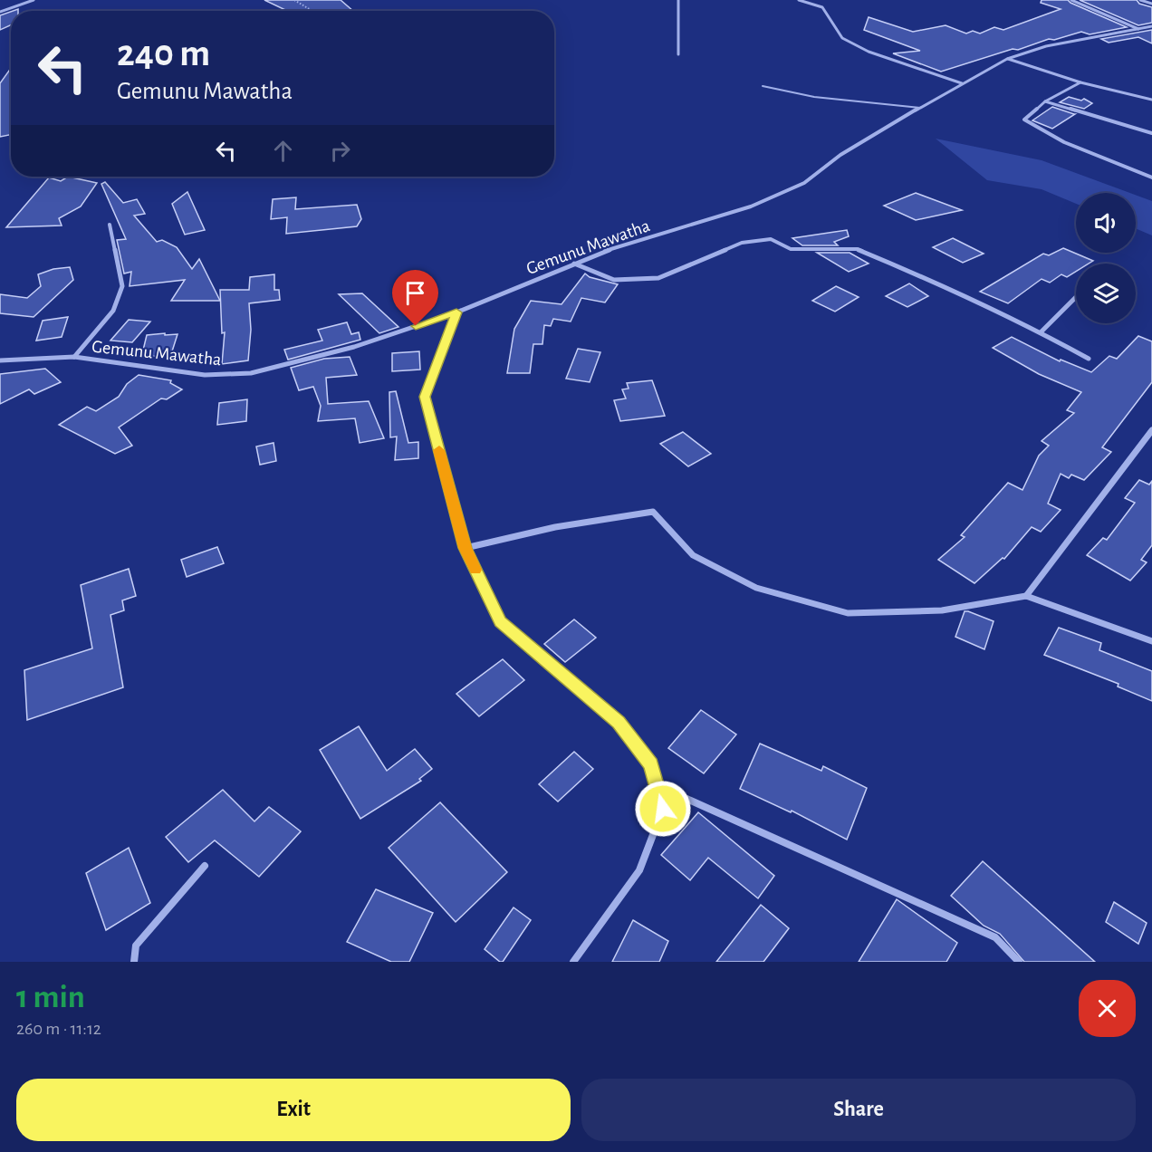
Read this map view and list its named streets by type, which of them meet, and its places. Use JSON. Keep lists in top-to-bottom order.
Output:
{
  "streets": {
    "street": ["Gemunu Mawatha"]
  },
  "page": {
    "turn": ["240 m", "Gemunu Mawatha"],
    "heading": ["1 min", "260 m · 11:12"],
    "buttons": ["Exit", "Share"]
  }
}
